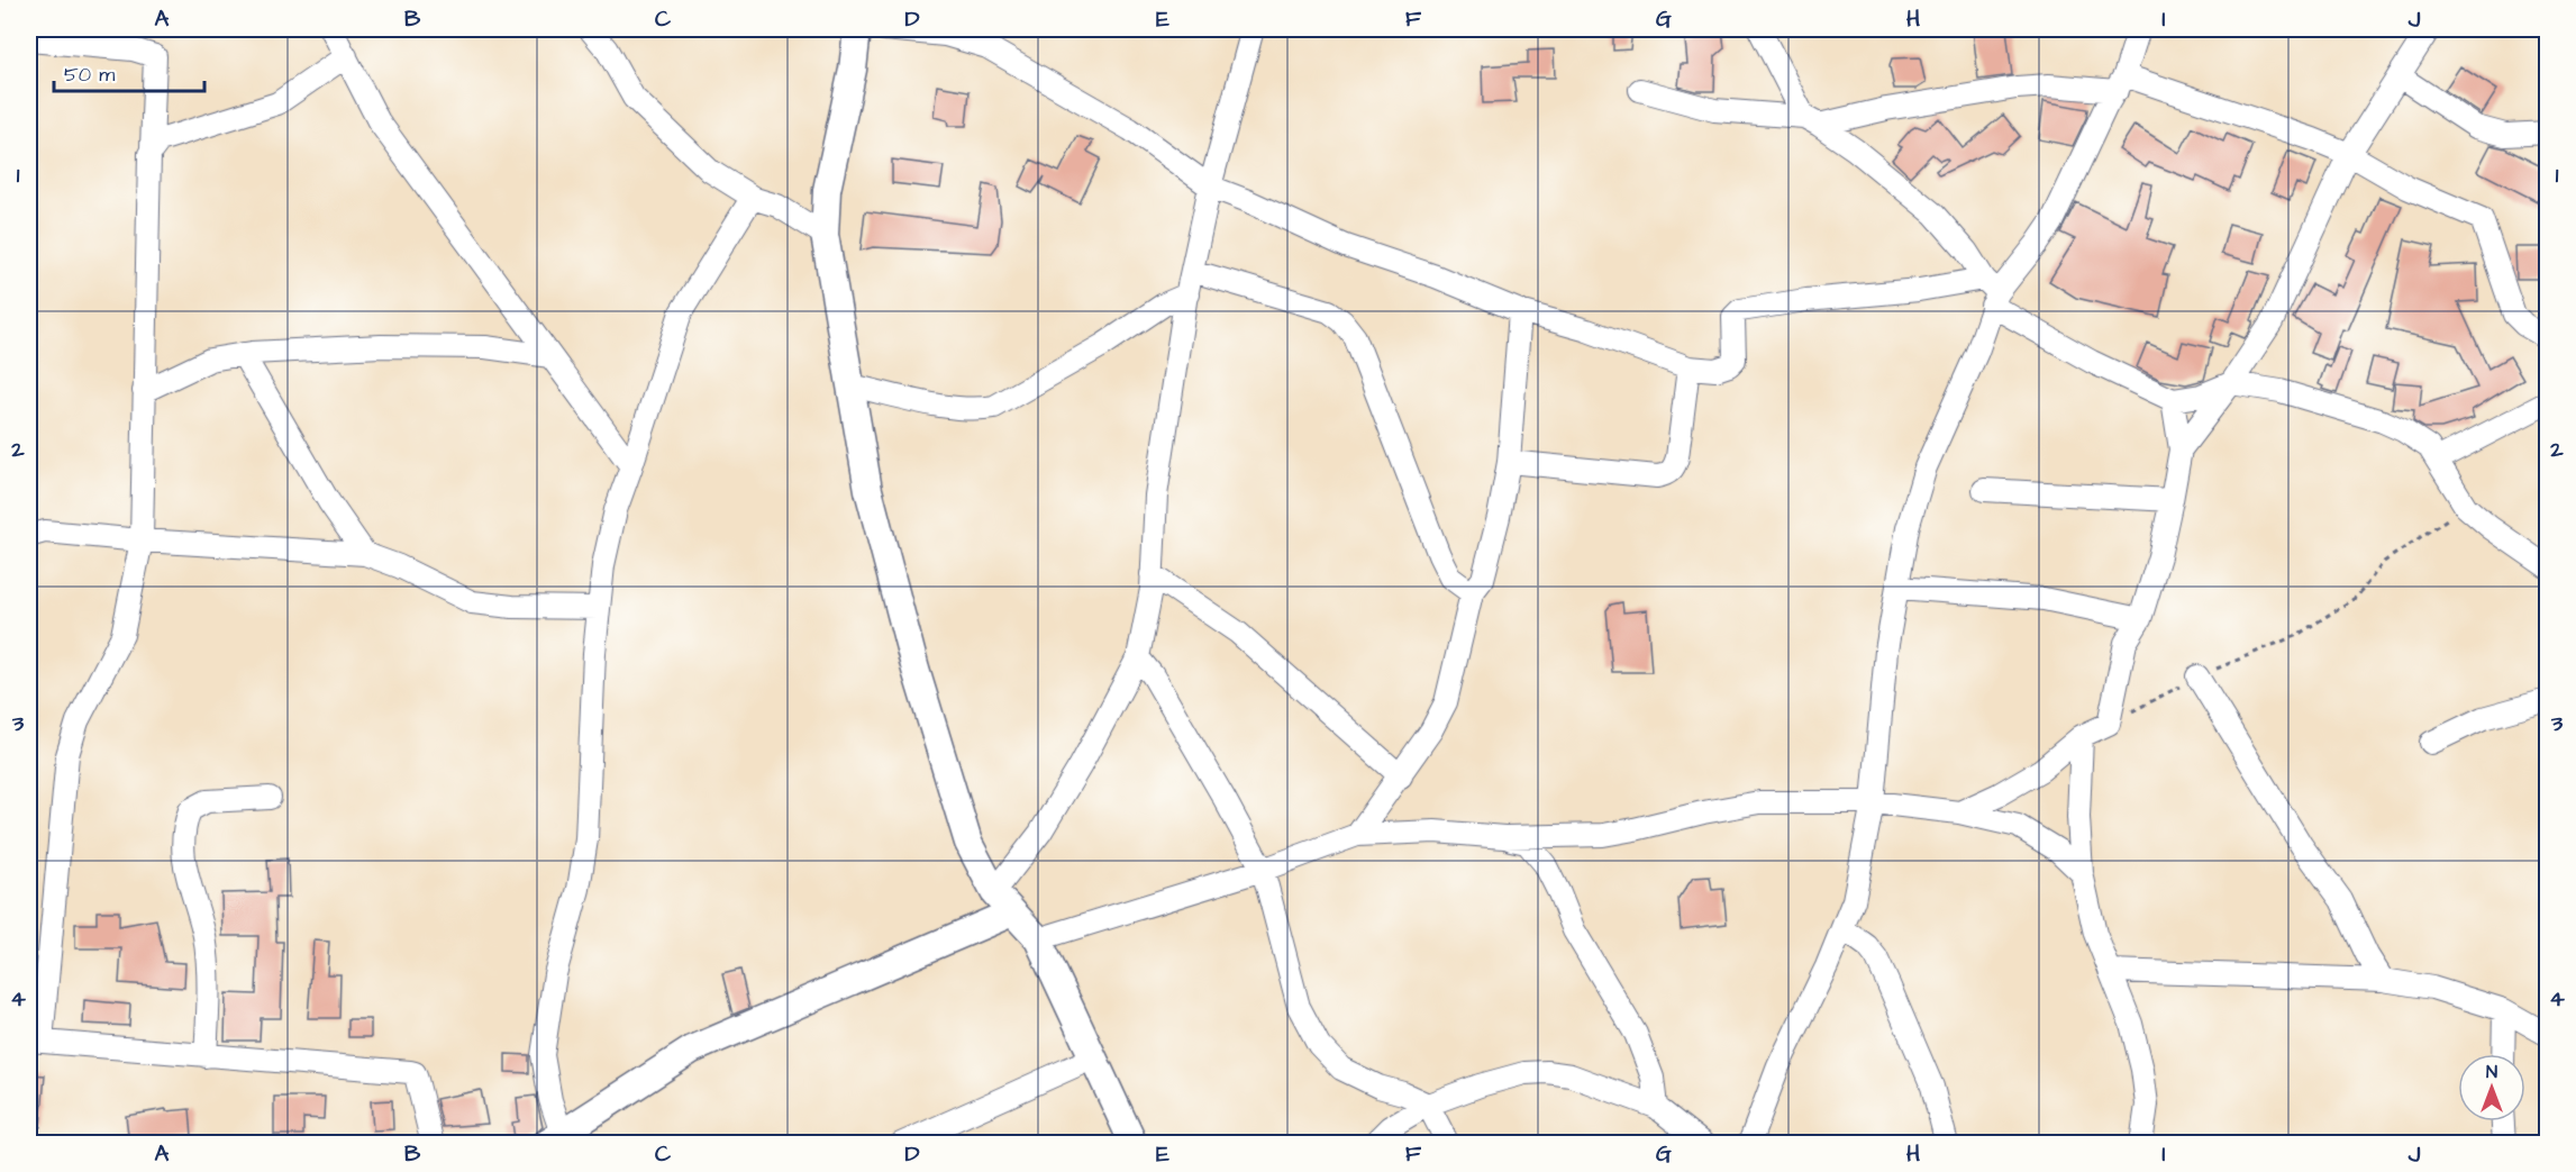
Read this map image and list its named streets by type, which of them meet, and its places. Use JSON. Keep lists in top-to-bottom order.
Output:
{
  "scale_bar": "50 m",
  "north": "top",
  "grid": {
    "columns": [
      "A",
      "B",
      "C",
      "D",
      "E",
      "F",
      "G",
      "H",
      "I",
      "J"
    ],
    "rows": [
      "1",
      "2",
      "3",
      "4"
    ]
  }
}
